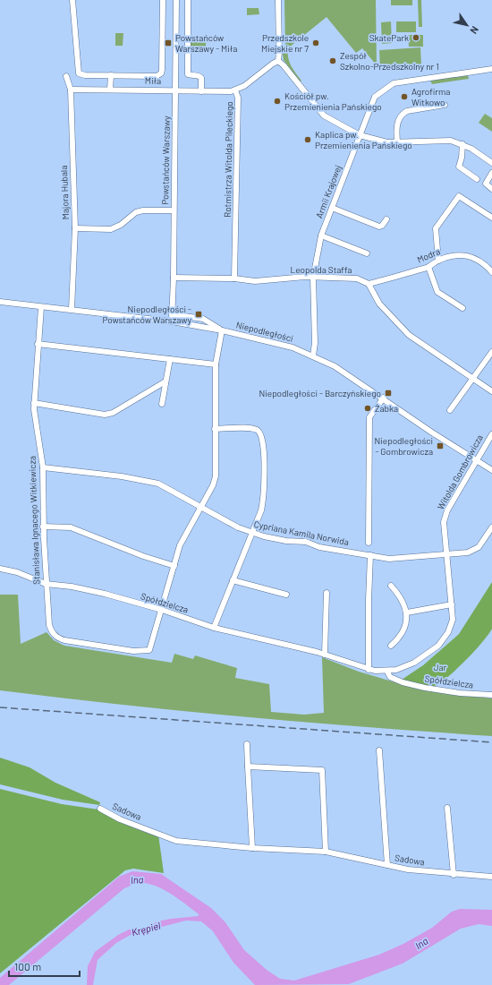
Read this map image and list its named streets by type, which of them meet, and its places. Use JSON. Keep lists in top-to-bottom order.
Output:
{
  "streets": {
    "street": [
      "Miła",
      "Rotmistrza Witolda Pileckiego",
      "Powstańców Warszawy",
      "Armii Krajowej",
      "Majora Hubala",
      "Modra",
      "Leopolda Staffa",
      "Niepodległości",
      "Witolda Gombrowicza",
      "Stanisława Ignacego Witkiewicza",
      "Cypriana Kamila Norwida",
      "Spółdzielcza",
      "Sadowa"
    ]
  },
  "crossings": [
    ["Miła", "Rotmistrza Witolda Pileckiego"],
    ["Miła", "Powstańców Warszawy"],
    ["Miła", "Majora Hubala"],
    ["Rotmistrza Witolda Pileckiego", "Leopolda Staffa"],
    ["Powstańców Warszawy", "Leopolda Staffa"],
    ["Powstańców Warszawy", "Niepodległości"],
    ["Armii Krajowej", "Leopolda Staffa"],
    ["Armii Krajowej", "Niepodległości"],
    ["Majora Hubala", "Niepodległości"],
    ["Modra", "Leopolda Staffa"],
    ["Niepodległości", "Witolda Gombrowicza"],
    ["Niepodległości", "Stanisława Ignacego Witkiewicza"],
    ["Witolda Gombrowicza", "Cypriana Kamila Norwida"],
    ["Witolda Gombrowicza", "Spółdzielcza"],
    ["Stanisława Ignacego Witkiewicza", "Cypriana Kamila Norwida"],
    ["Stanisława Ignacego Witkiewicza", "Spółdzielcza"]
  ],
  "water": ["Ina", "Krępiel"],
  "parks": ["Jar"],
  "places": {
    "other": [
      "SkatePark",
      "Przedszkole Miejskie nr 7",
      "Zespół Szkolno-Przedszkolny nr 1",
      "Agrofirma Witkowo",
      "Kościół pw. Przemienienia Pańskiego",
      "Kaplica pw. Przemienienia Pańskiego",
      "Żabka"
    ],
    "transit": [
      "Powstańców Warszawy - Miła",
      "Niepodległości - Powstańców Warszawy",
      "Niepodległości - Barczyńskiego",
      "Niepodległości - Gombrowicza"
    ]
  },
  "scale_bar": "100 m",
  "north": "bottom right"
}
